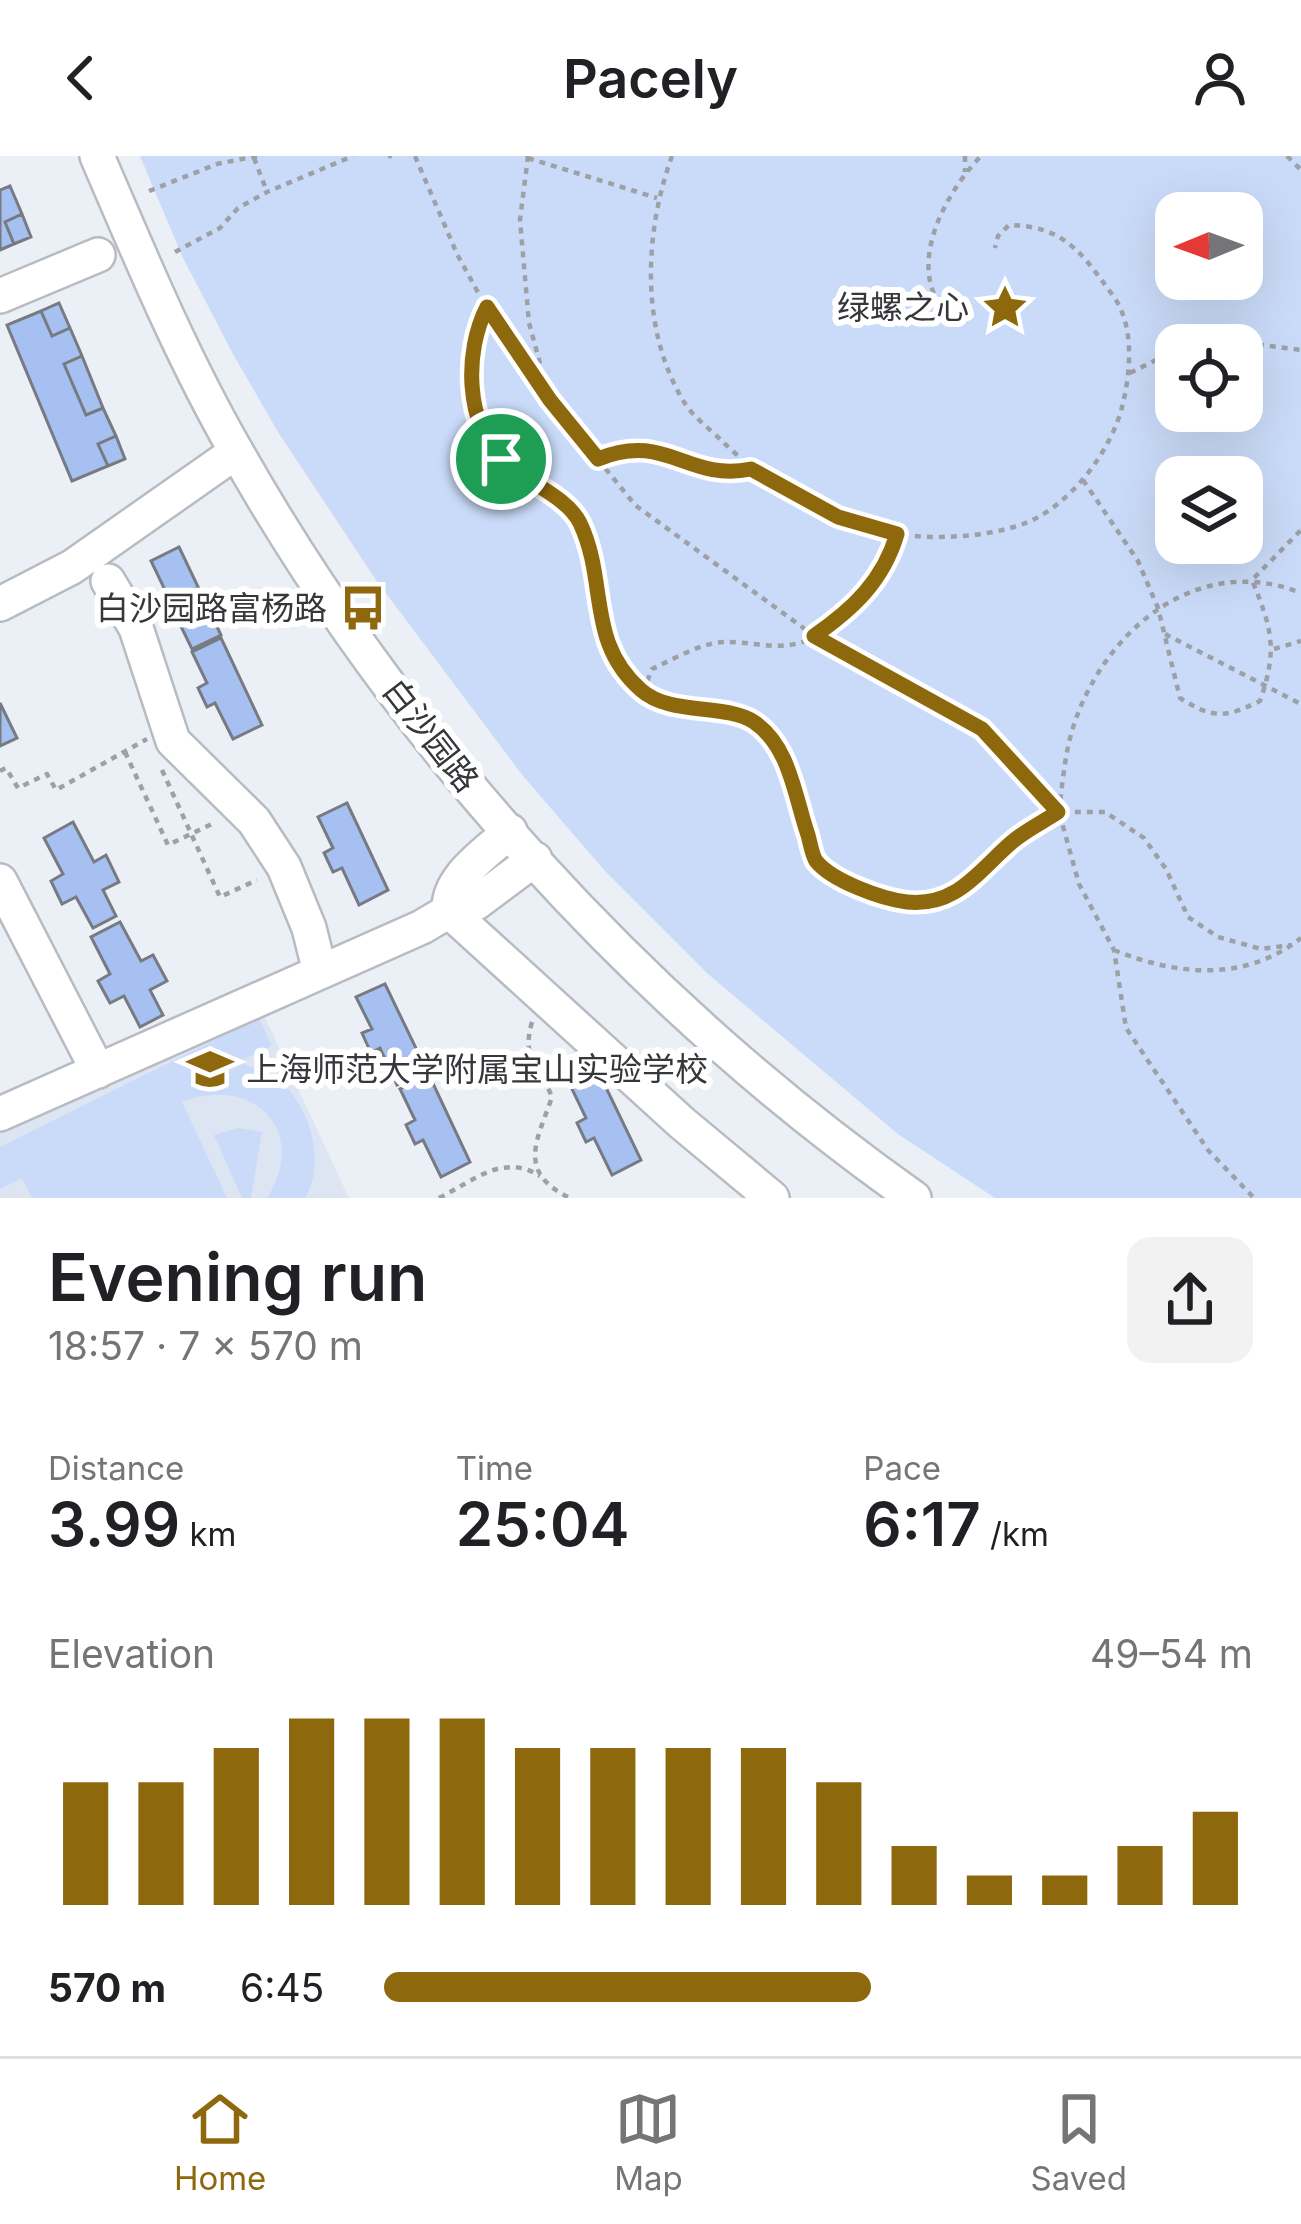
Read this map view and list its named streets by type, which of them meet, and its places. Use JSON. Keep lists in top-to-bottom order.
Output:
{
  "streets": {
    "street": ["白沙园路"]
  },
  "places": {
    "place": ["绿螺之心"],
    "bus stop": ["白沙园路富杨路"],
    "school or university": ["上海师范大学附属宝山实验学校"]
  },
  "north": "left",
  "page": {
    "header": "Pacely",
    "heading": ["Evening run", "18:57 · 7 × 570 m"],
    "stats": [
      ["Distance", "3.99 km"],
      ["Time", "25:04"],
      ["Pace", "6:17 /km"]
    ],
    "chart": ["Elevation", "49–54 m"],
    "list": [
      {
        "name": "570 m",
        "note": "6:45"
      }
    ],
    "tabs": ["Home", "Map", "Saved"]
  }
}
